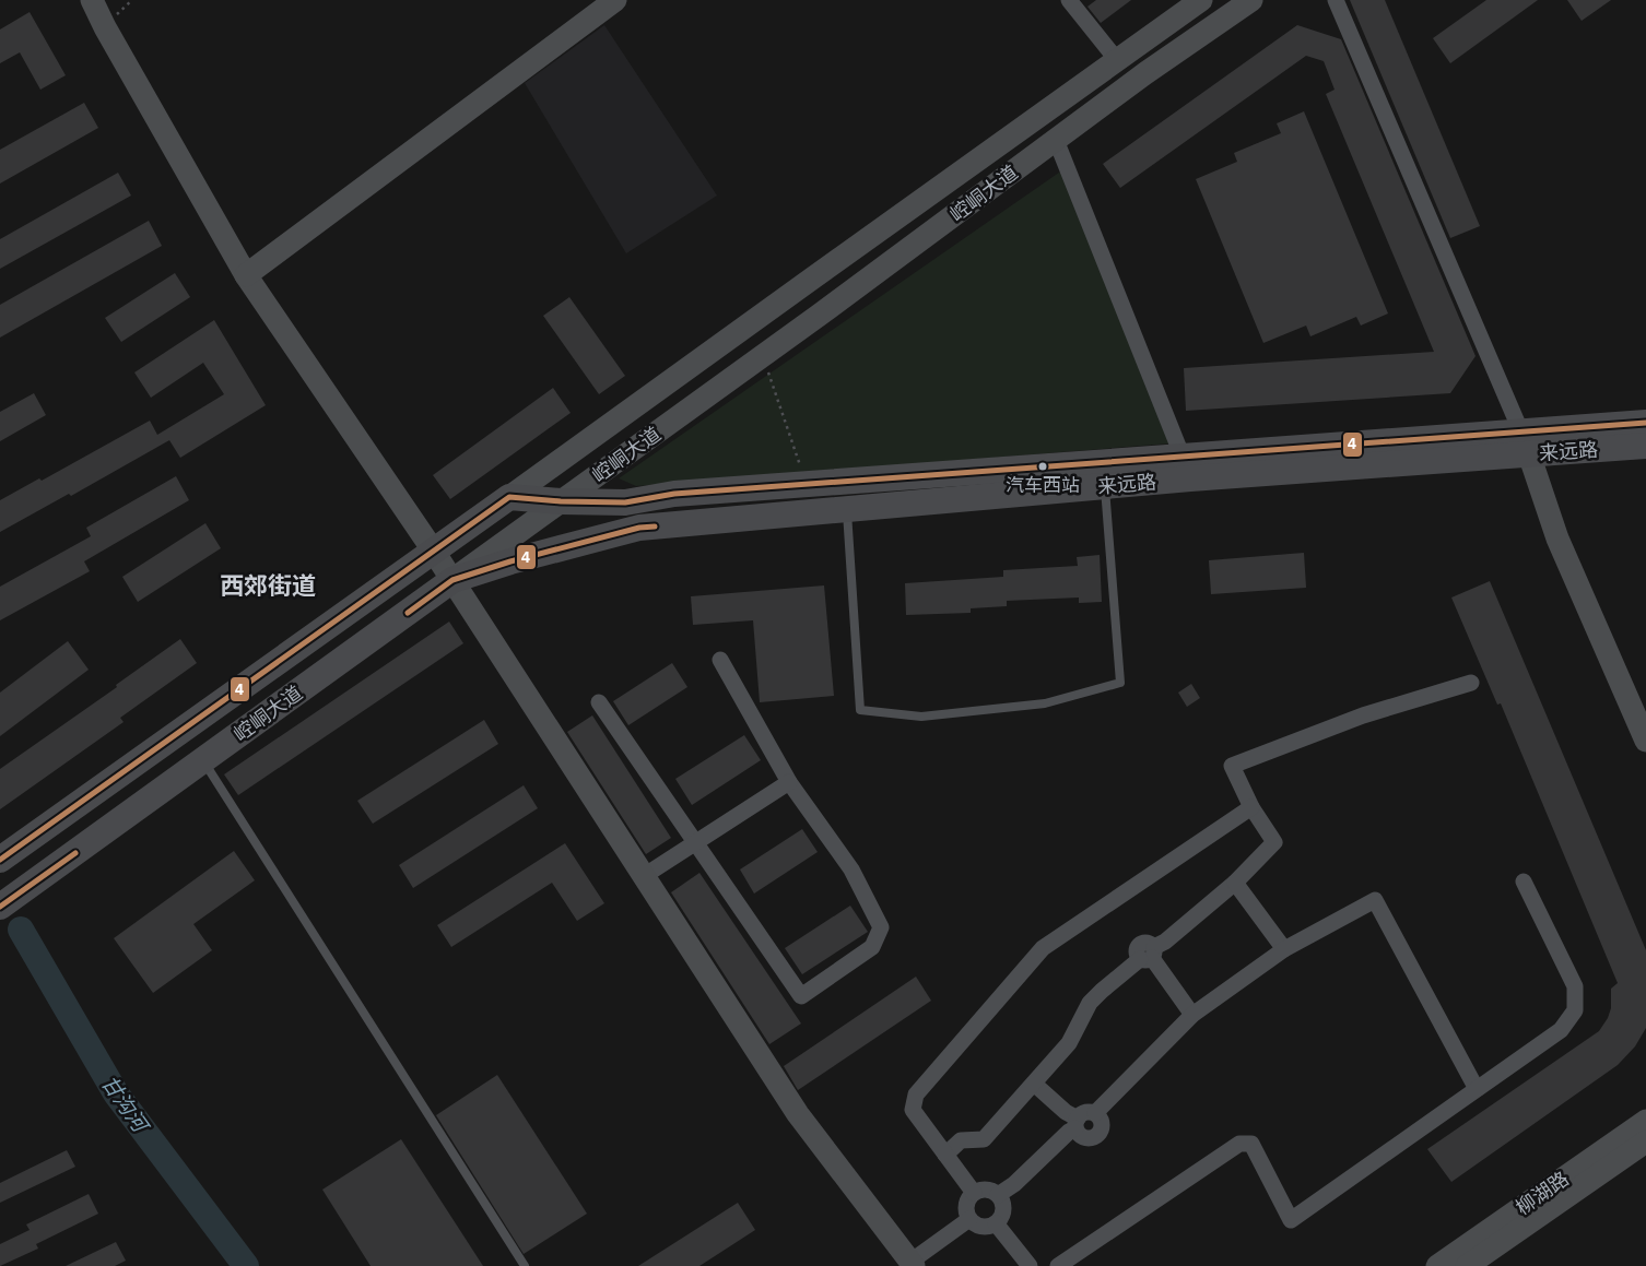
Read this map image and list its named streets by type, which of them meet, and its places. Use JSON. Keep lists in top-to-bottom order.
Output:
{
  "streets": {
    "main road": ["崆峒大道", "来远路", "柳湖路"]
  },
  "crossings": [
    ["崆峒大道", "来远路"]
  ],
  "districts": ["西郊街道"],
  "water": ["甘沟河"],
  "places": ["汽车西站"],
  "lines": ["transit line 4"]
}
